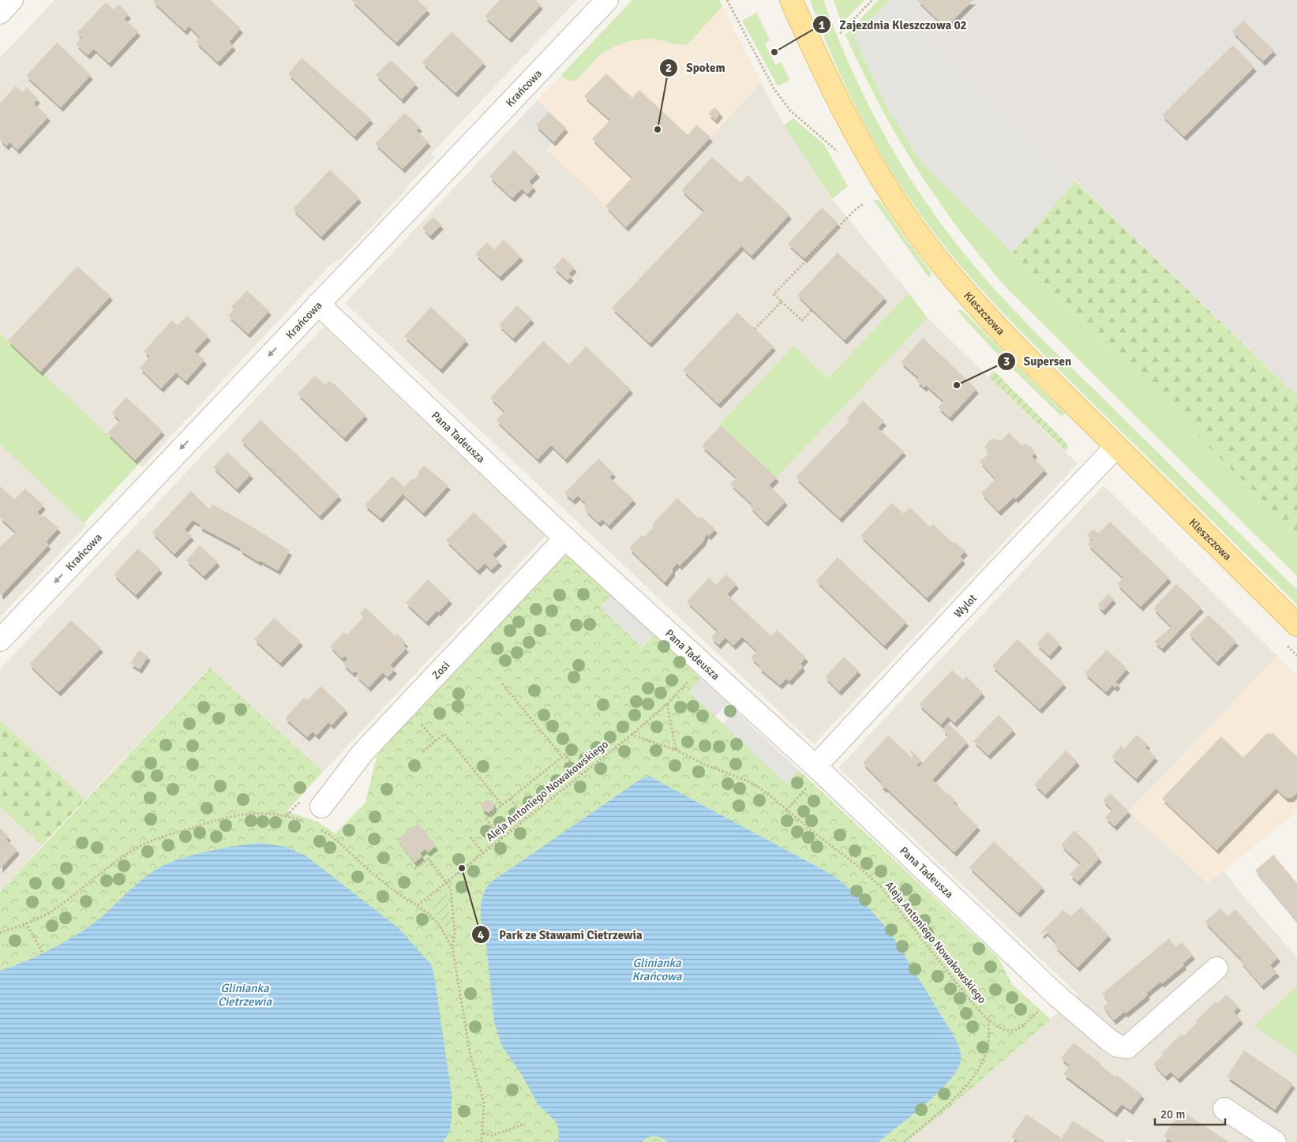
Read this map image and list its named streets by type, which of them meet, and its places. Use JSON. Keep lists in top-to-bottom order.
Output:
{
  "streets": {
    "main road": ["Kleszczowa"],
    "street": [
      "Krańcowa",
      "Pana Tadeusza",
      "Wylot",
      "Zosi"
    ],
    "path": ["Aleja Antoniego Nowakowskiego"]
  },
  "crossings": [
    ["Krańcowa", "Pana Tadeusza"],
    ["Kleszczowa", "Wylot"],
    ["Pana Tadeusza", "Wylot"],
    ["Pana Tadeusza", "Zosi"],
    ["Pana Tadeusza", "Aleja Antoniego Nowakowskiego"]
  ],
  "one_way": ["Krańcowa"],
  "water": ["Glinianka Krańcowa", "Glinianka Cietrzewia"],
  "places": [
    "Zajezdnia Kleszczowa 02",
    "Społem",
    "Supersen",
    "Park ze Stawami Cietrzewia"
  ],
  "scale_bar": "20 m"
}
